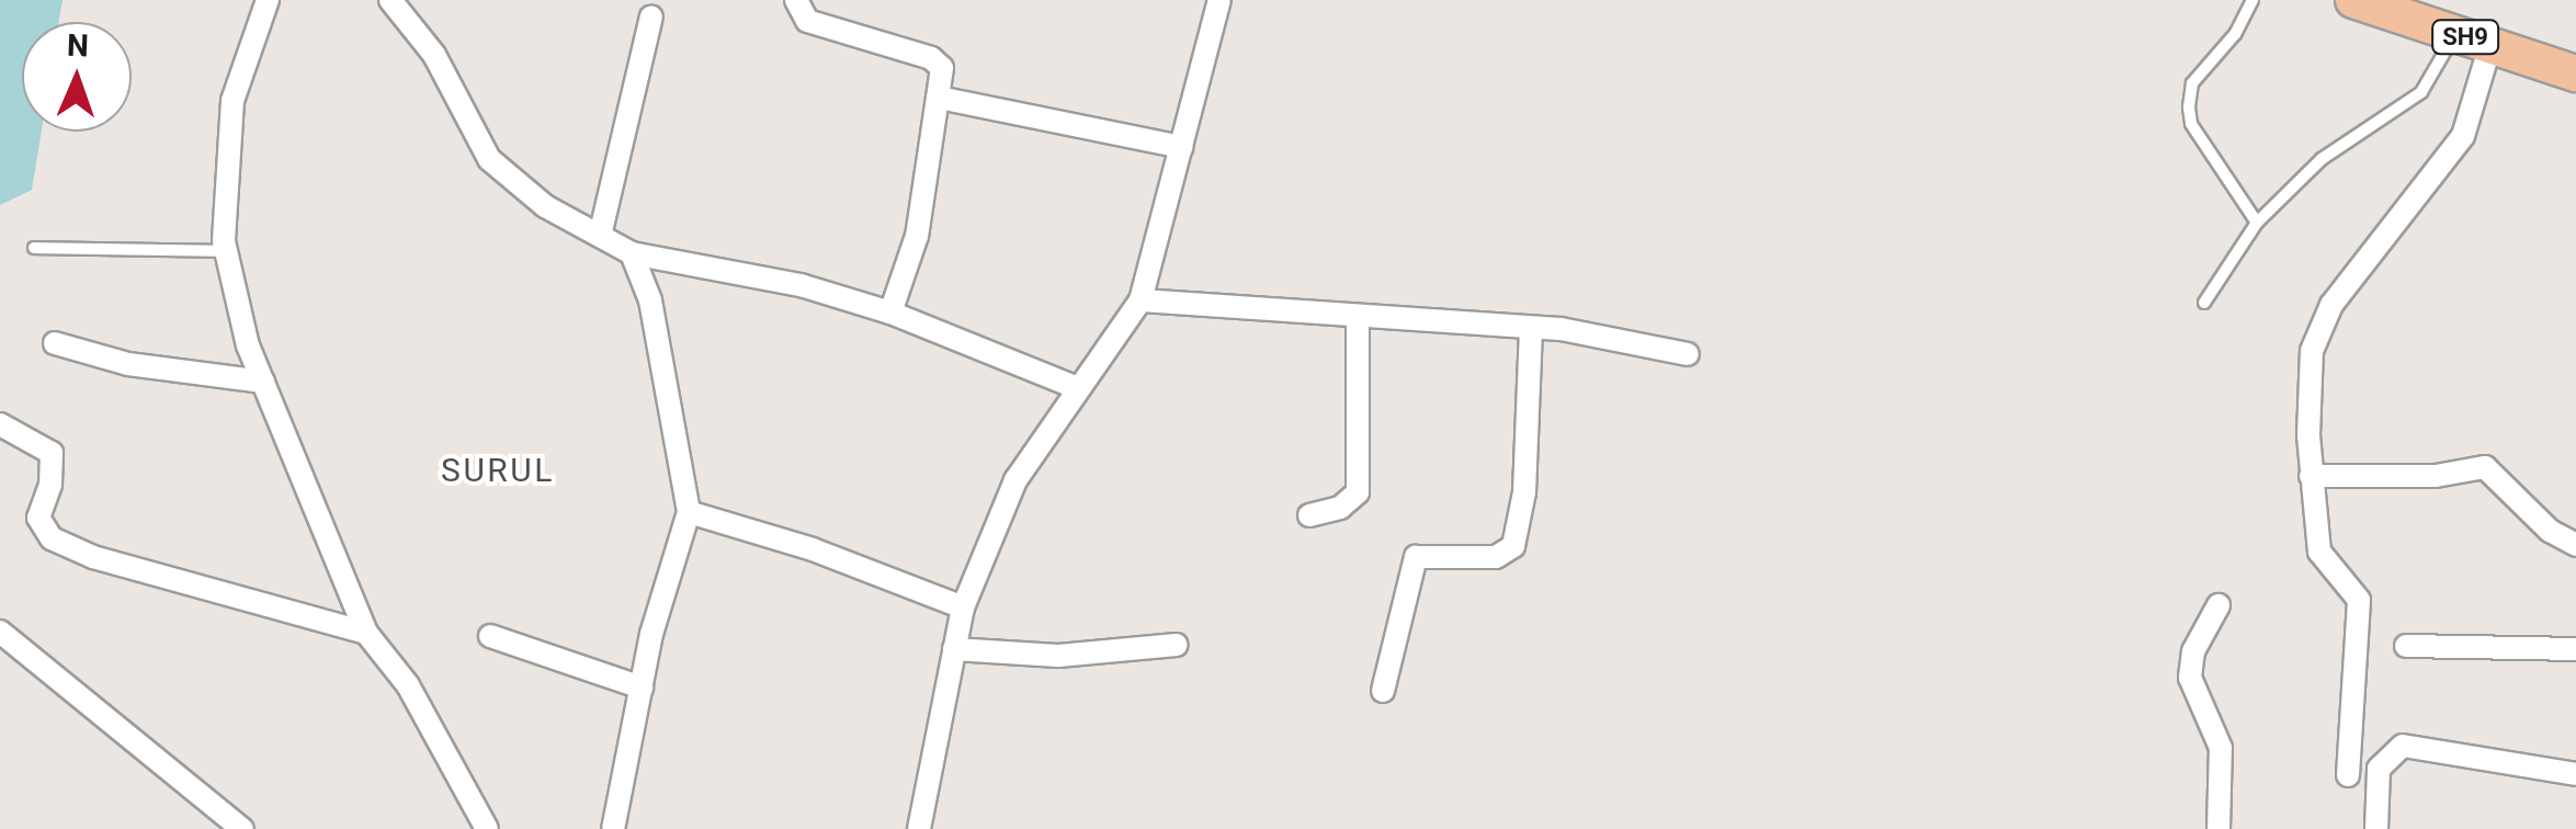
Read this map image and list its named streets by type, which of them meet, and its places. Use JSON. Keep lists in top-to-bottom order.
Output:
{
  "streets": {
    "main road": ["SH9"]
  },
  "districts": ["SURUL"],
  "north": "top"
}
